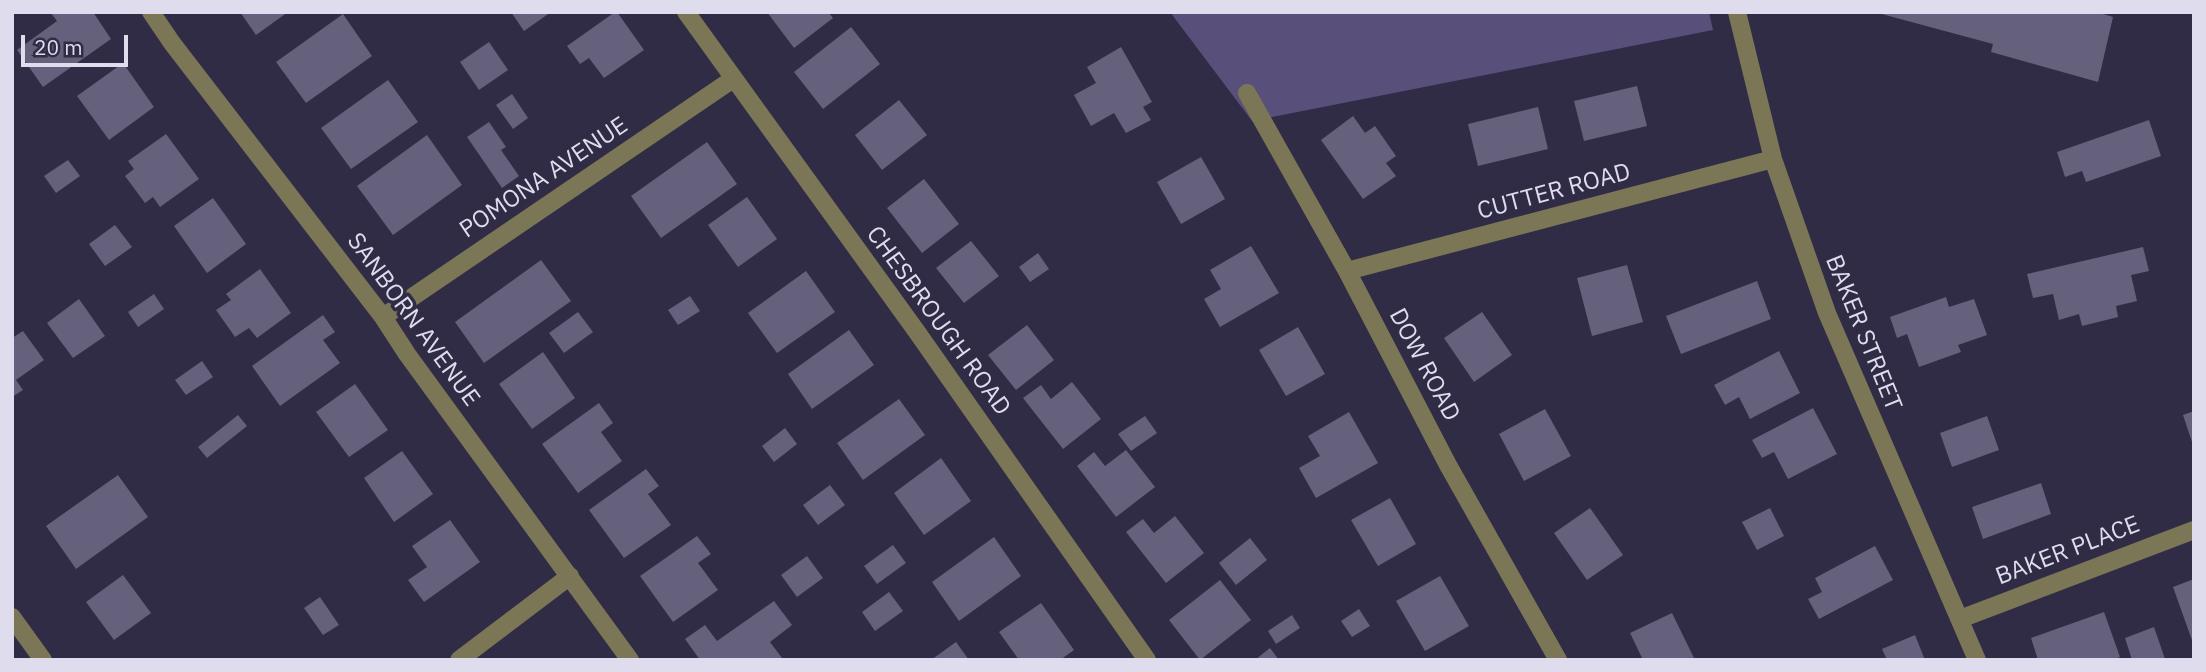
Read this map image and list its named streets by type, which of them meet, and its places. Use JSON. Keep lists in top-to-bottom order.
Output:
{
  "streets": {
    "street": [
      "POMONA AVENUE",
      "CUTTER ROAD",
      "SANBORN AVENUE",
      "CHESBROUGH ROAD",
      "BAKER STREET",
      "DOW ROAD",
      "BAKER PLACE"
    ]
  },
  "crossings": [
    ["POMONA AVENUE", "SANBORN AVENUE"],
    ["POMONA AVENUE", "CHESBROUGH ROAD"],
    ["CUTTER ROAD", "BAKER STREET"],
    ["CUTTER ROAD", "DOW ROAD"],
    ["BAKER STREET", "BAKER PLACE"]
  ],
  "scale_bar": "20 m"
}
